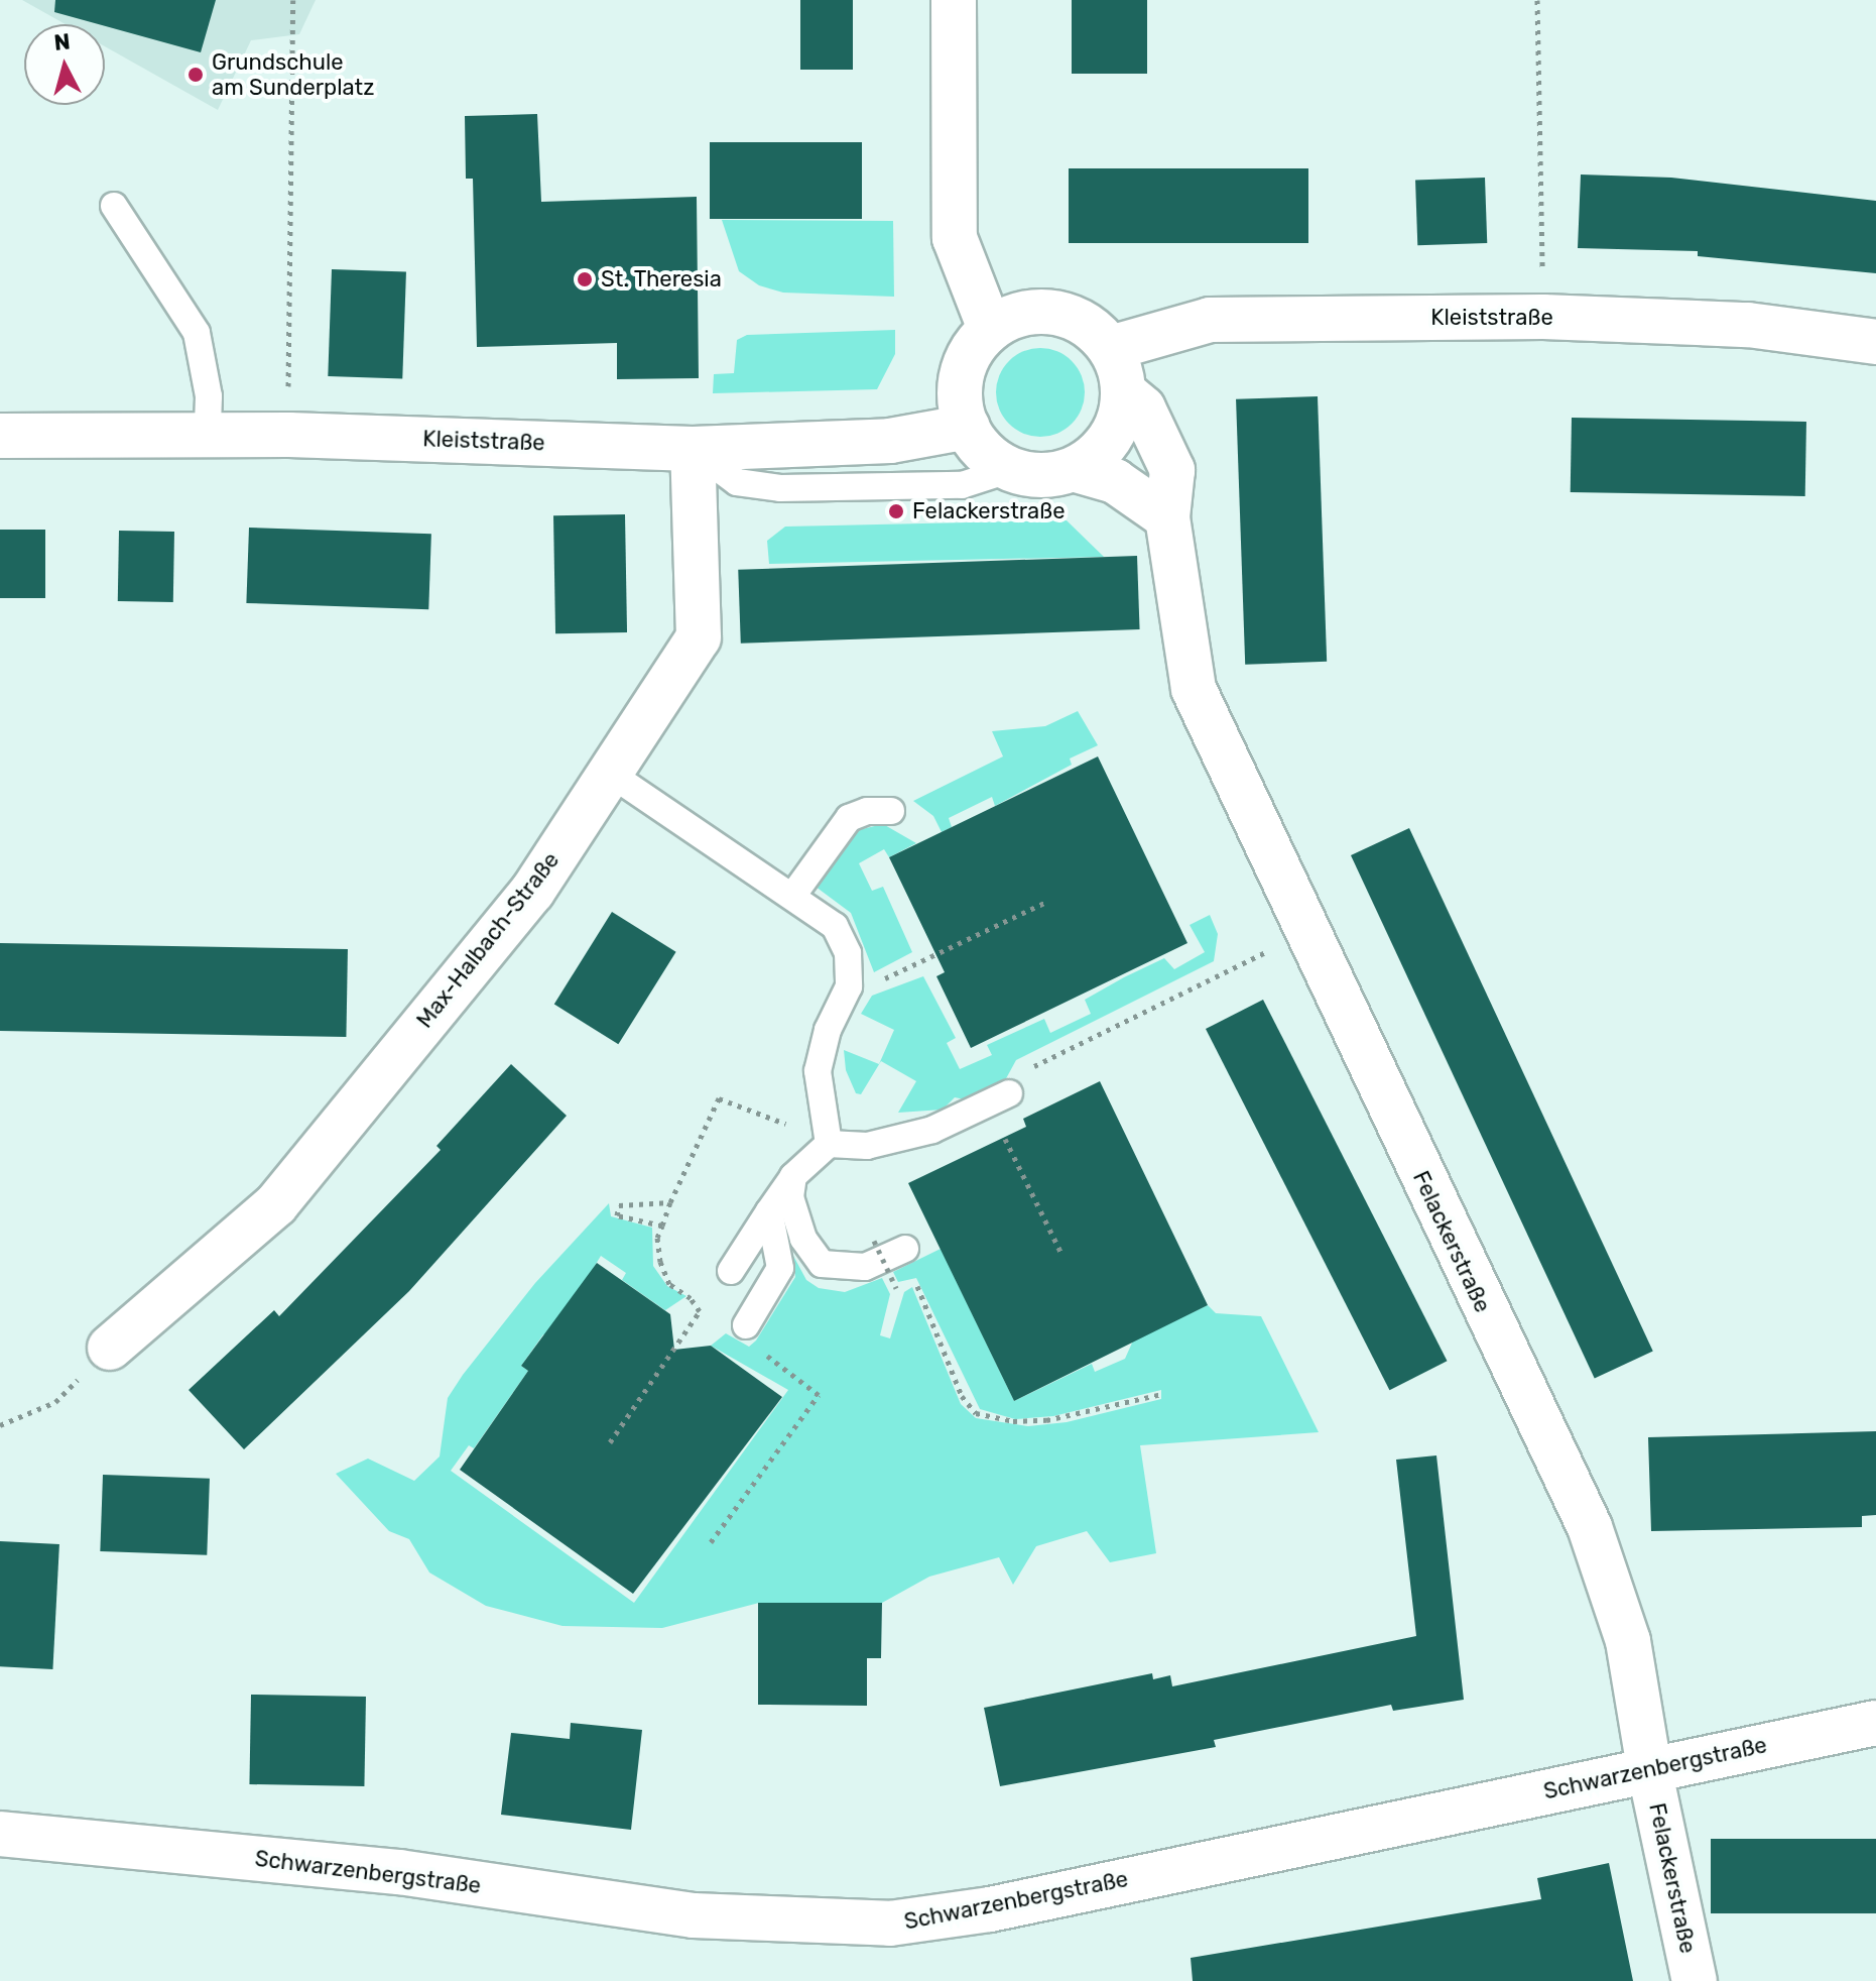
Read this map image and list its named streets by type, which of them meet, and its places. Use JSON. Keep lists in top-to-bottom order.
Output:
{
  "streets": {
    "street": [
      "Kleiststraße",
      "Max-Halbach-Straße",
      "Felackerstraße",
      "Schwarzenbergstraße"
    ]
  },
  "crossings": [
    ["Kleiststraße", "Max-Halbach-Straße"],
    ["Kleiststraße", "Felackerstraße"],
    ["Felackerstraße", "Schwarzenbergstraße"]
  ],
  "places": ["Grundschule am Sunderplatz", "St. Theresia", "Felackerstraße"],
  "north": "top"
}
